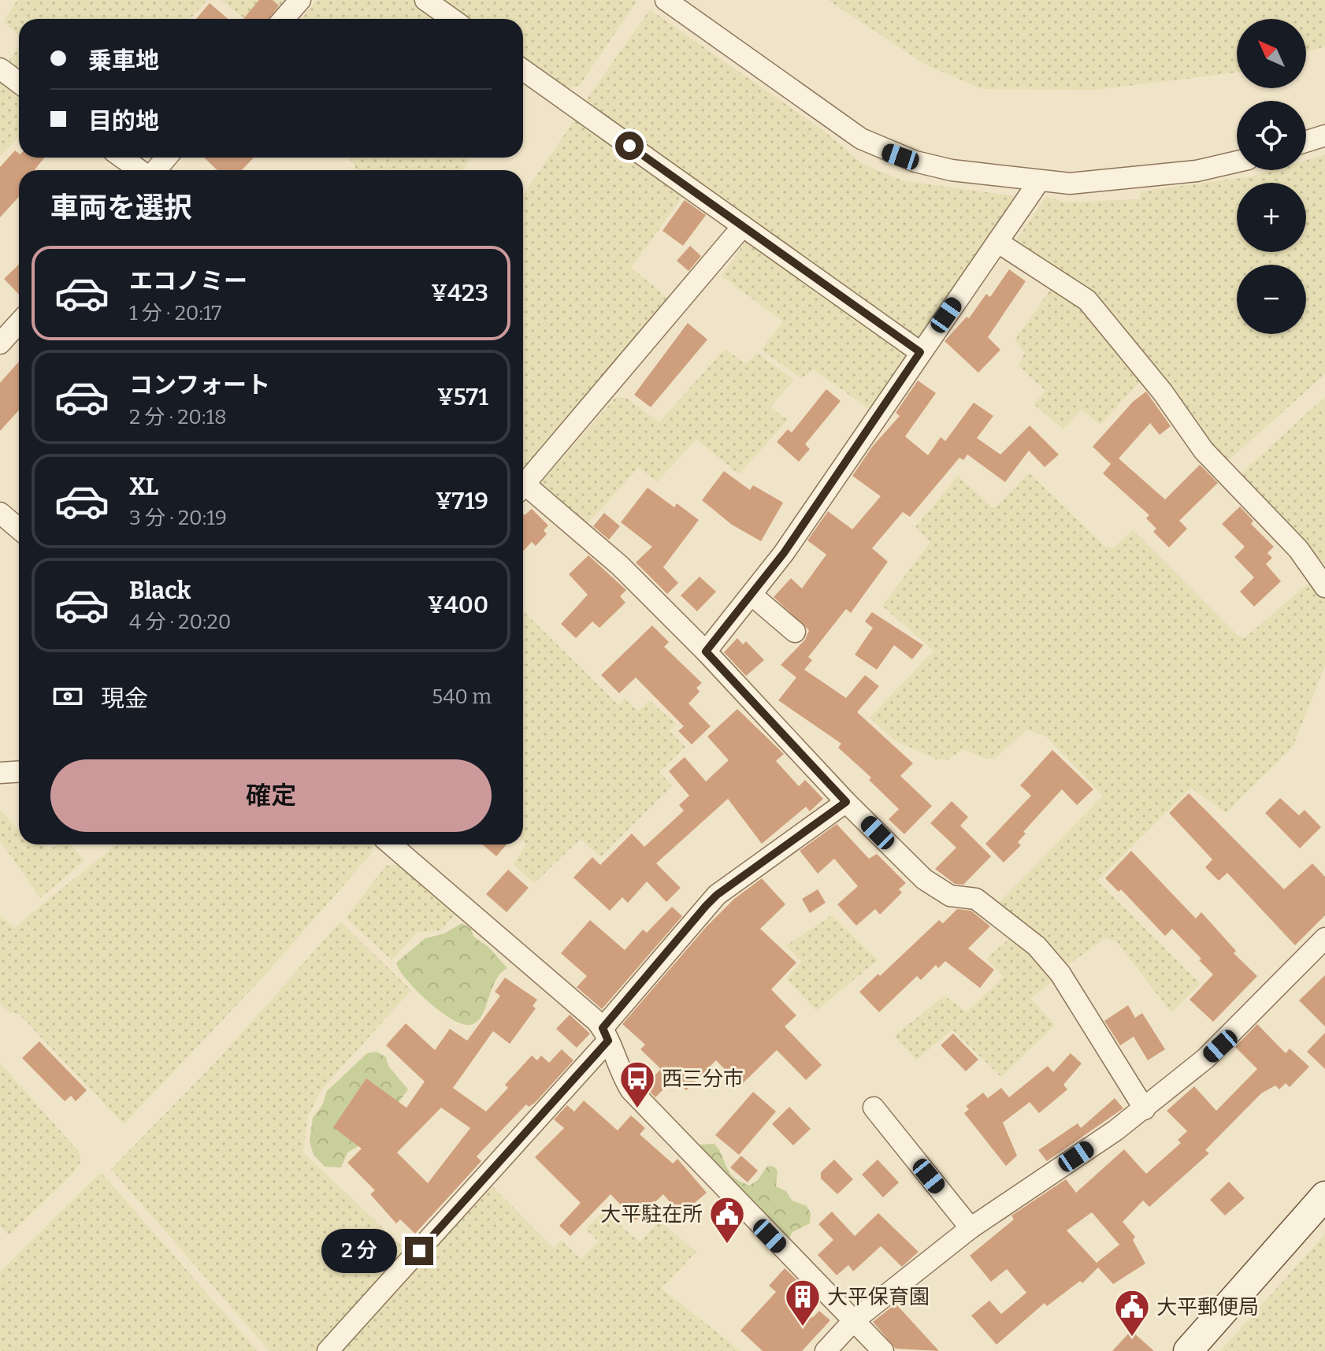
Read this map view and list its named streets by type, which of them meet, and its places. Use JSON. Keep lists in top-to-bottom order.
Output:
{
  "places": {
    "bus stop": ["西三分市"],
    "public building": ["大平駐在所", "大平郵便局"],
    "building": ["大平保育園"]
  },
  "north": "top left",
  "page": {
    "map_buttons": ["+", "−"],
    "banner": ["乗車地", "目的地"],
    "heading": "車両を選択",
    "list": [
      {
        "name": "エコノミー",
        "note": "1 分 · 20:17",
        "value": "¥423"
      },
      {
        "name": "コンフォート",
        "note": "2 分 · 20:18",
        "value": "¥571"
      },
      {
        "name": "XL",
        "note": "3 分 · 20:19",
        "value": "¥719"
      },
      {
        "name": "Black",
        "note": "4 分 · 20:20",
        "value": "¥400"
      }
    ],
    "pay": ["現金", "540 m"],
    "buttons": "確定",
    "bubble": "2 分"
  }
}
